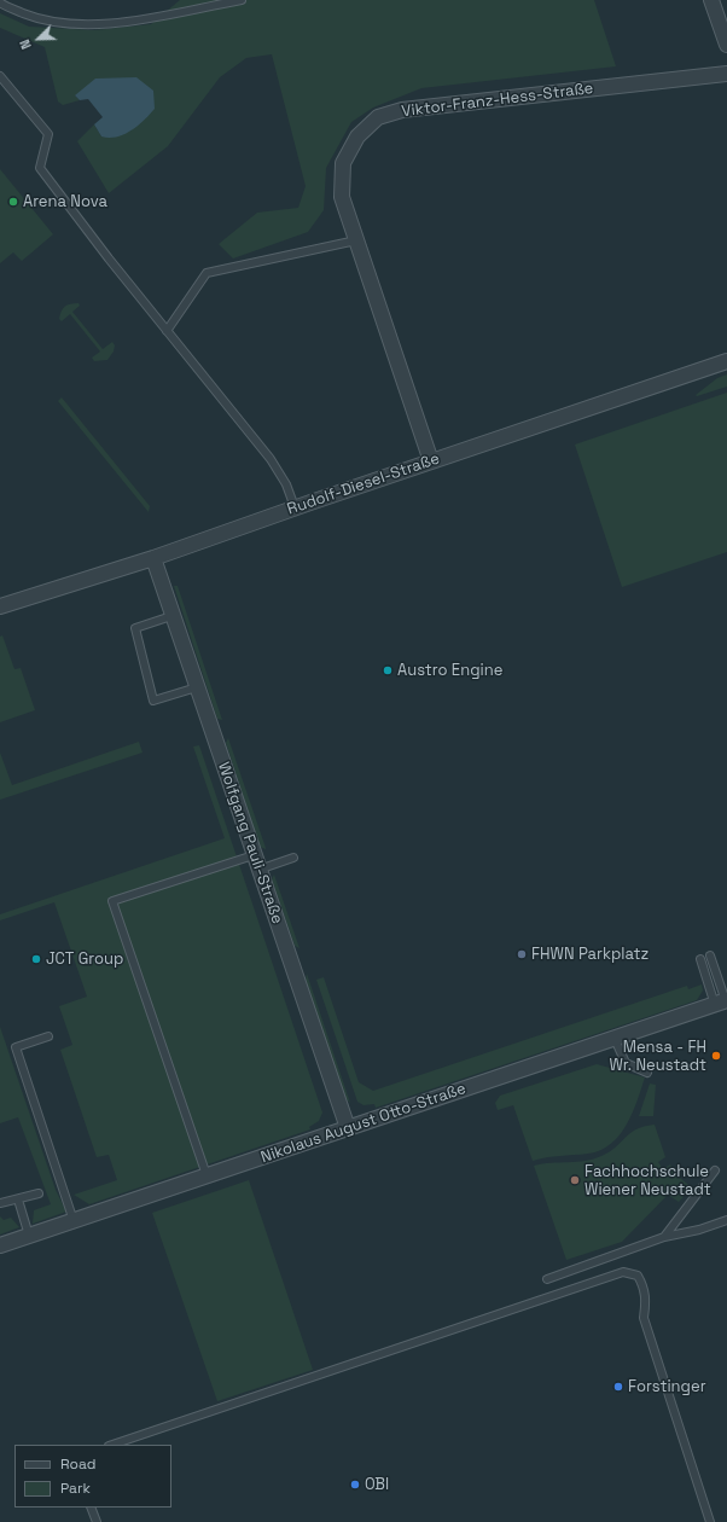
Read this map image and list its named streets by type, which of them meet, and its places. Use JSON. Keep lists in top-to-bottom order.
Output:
{
  "streets": {
    "street": [
      "Viktor-Franz-Hess-Straße",
      "Rudolf-Diesel-Straße",
      "Wolfgang Pauli-Straße",
      "Nikolaus August Otto-Straße"
    ]
  },
  "crossings": [
    ["Viktor-Franz-Hess-Straße", "Rudolf-Diesel-Straße"],
    ["Rudolf-Diesel-Straße", "Wolfgang Pauli-Straße"],
    ["Wolfgang Pauli-Straße", "Nikolaus August Otto-Straße"]
  ],
  "places": [
    "Arena Nova",
    "Austro Engine",
    "FHWN Parkplatz",
    "JCT Group",
    "Mensa - FH Wr. Neustadt",
    "Fachhochschule Wiener Neustadt",
    "Forstinger",
    "OBI"
  ],
  "legend": ["Road", "Park"],
  "north": "bottom left"
}
